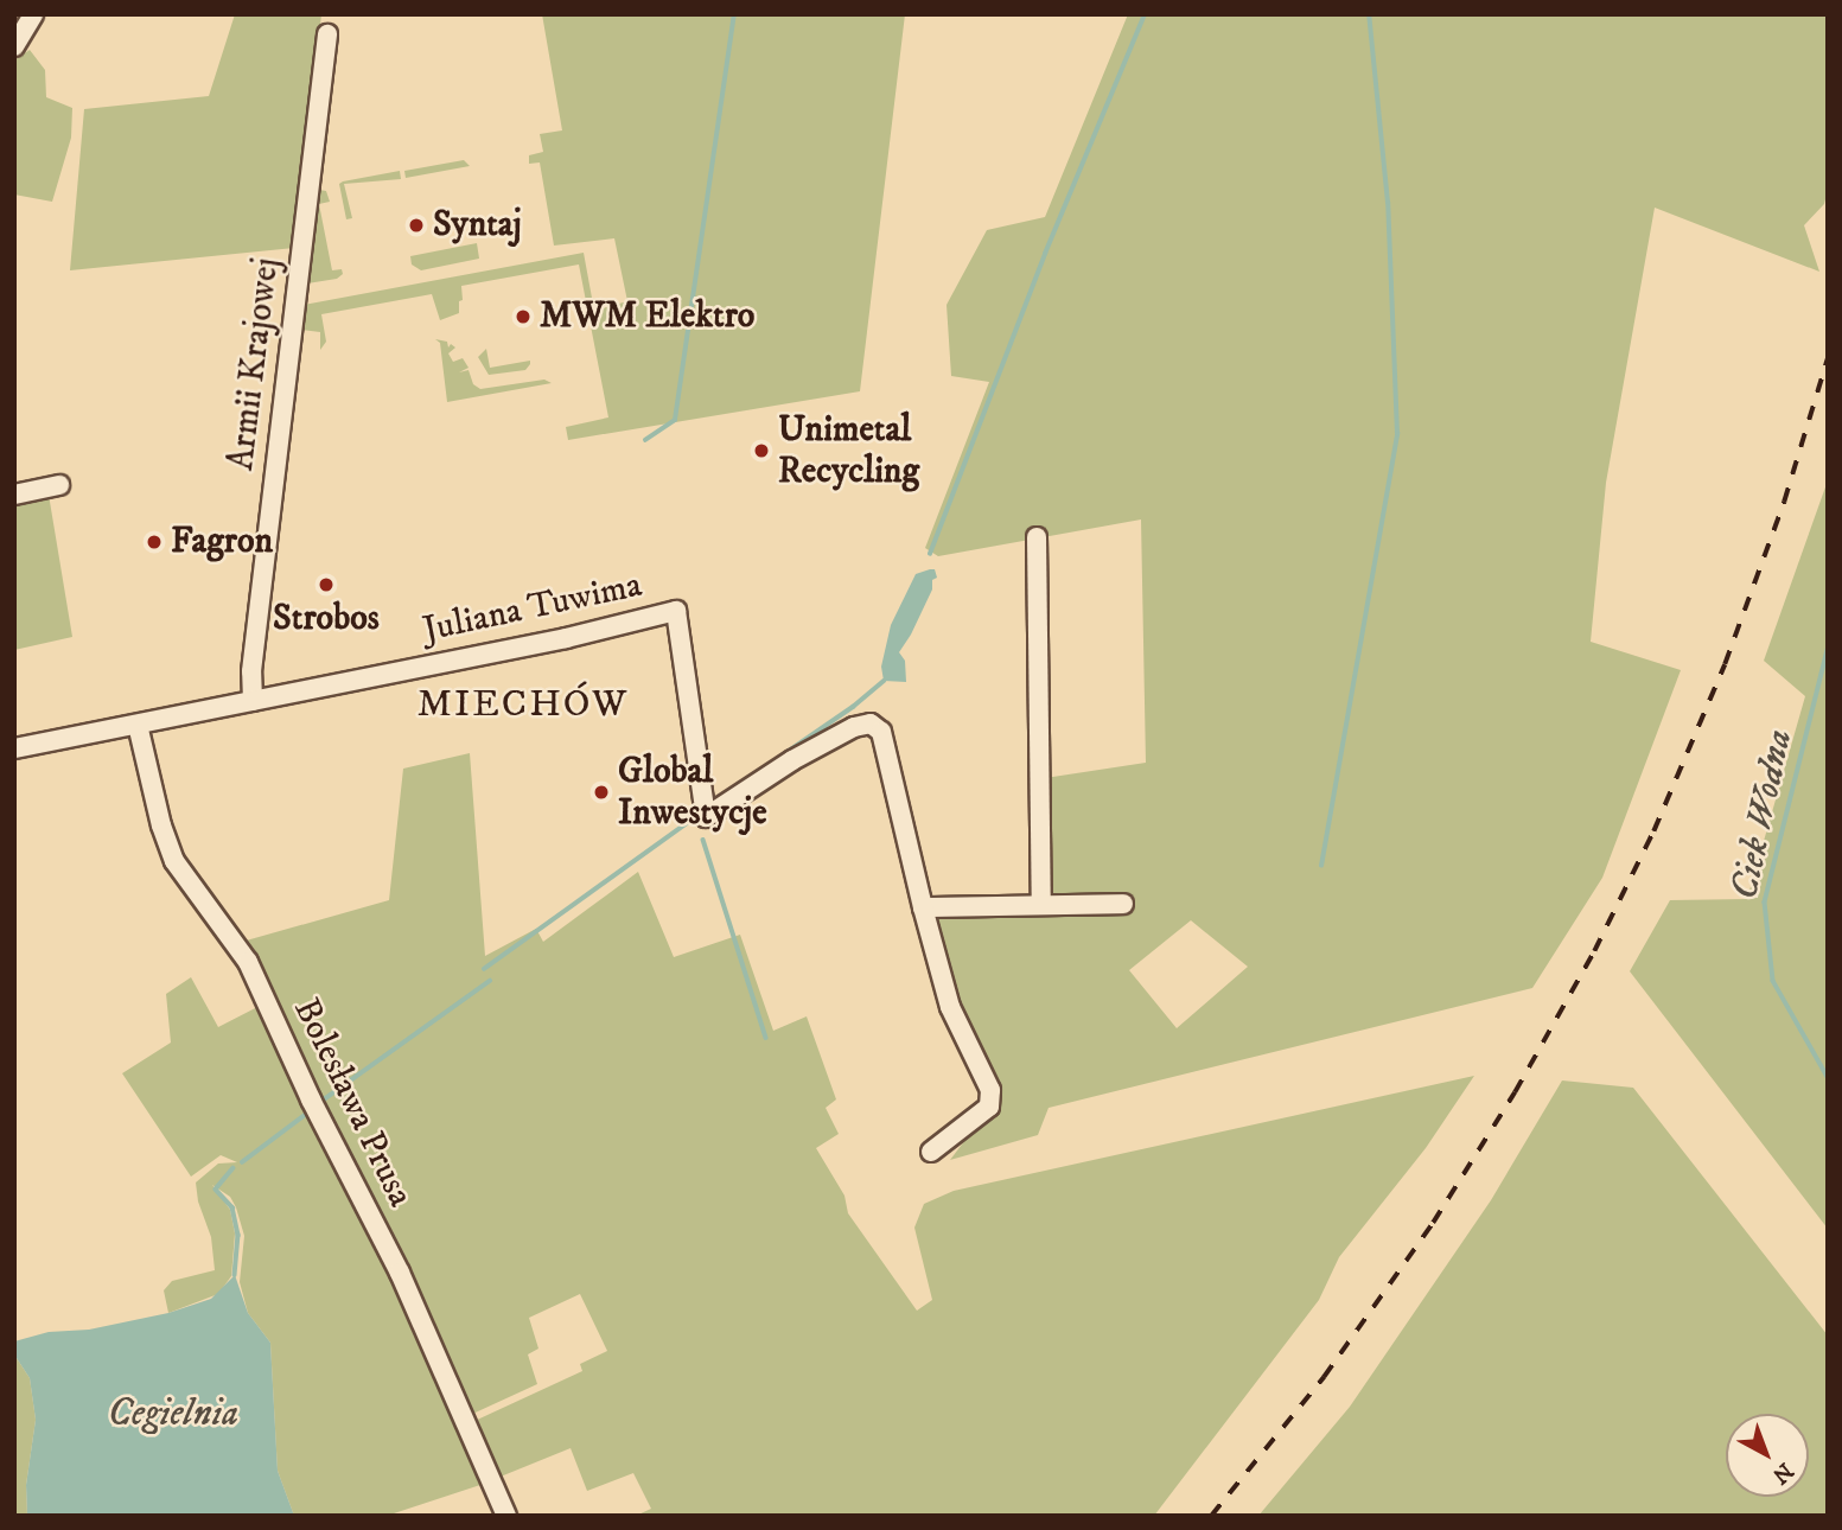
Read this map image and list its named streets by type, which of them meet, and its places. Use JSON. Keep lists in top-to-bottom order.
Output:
{
  "streets": {
    "street": ["Armii Krajowej", "Juliana Tuwima", "Bolesława Prusa"]
  },
  "crossings": [
    ["Armii Krajowej", "Juliana Tuwima"],
    ["Juliana Tuwima", "Bolesława Prusa"]
  ],
  "districts": ["MIECHÓW"],
  "water": ["Ciek Wodna", "Cegielnia"],
  "places": [
    "Syntaj",
    "MWM Elektro",
    "Unimetal Recycling",
    "Fagron",
    "Strobos",
    "Global Inwestycje"
  ],
  "north": "bottom right"
}
